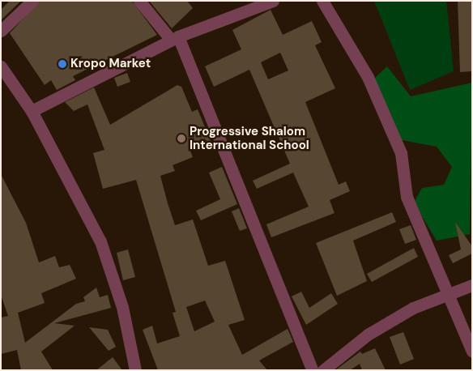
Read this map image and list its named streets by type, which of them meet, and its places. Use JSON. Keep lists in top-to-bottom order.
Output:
{
  "places": ["Kropo Market", "Progressive Shalom International School"]
}
